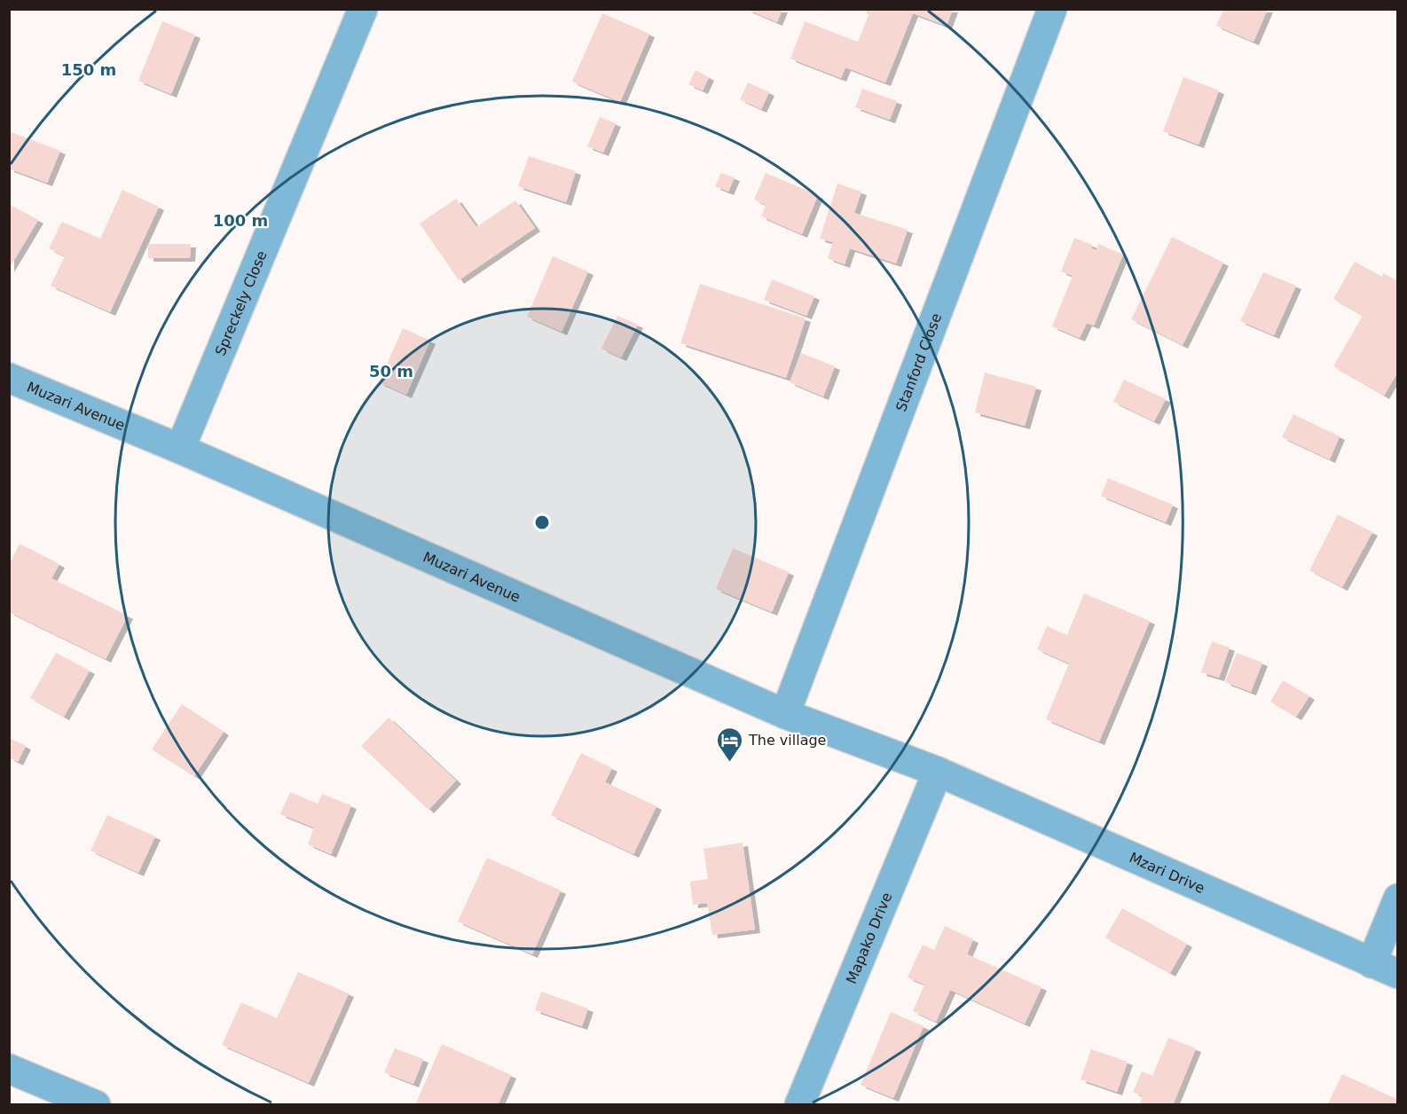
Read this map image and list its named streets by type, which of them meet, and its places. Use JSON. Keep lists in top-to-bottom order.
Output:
{
  "streets": {
    "street": [
      "Spreckely Close",
      "Stanford Close",
      "Muzari Avenue",
      "Mzari Drive",
      "Mapako Drive"
    ]
  },
  "crossings": [
    ["Spreckely Close", "Muzari Avenue"],
    ["Stanford Close", "Muzari Avenue"],
    ["Muzari Avenue", "Mzari Drive"],
    ["Muzari Avenue", "Mapako Drive"],
    ["Mzari Drive", "Mapako Drive"]
  ],
  "places": {
    "hotel": ["The village"]
  },
  "rings": ["150 m", "100 m", "50 m"]
}
